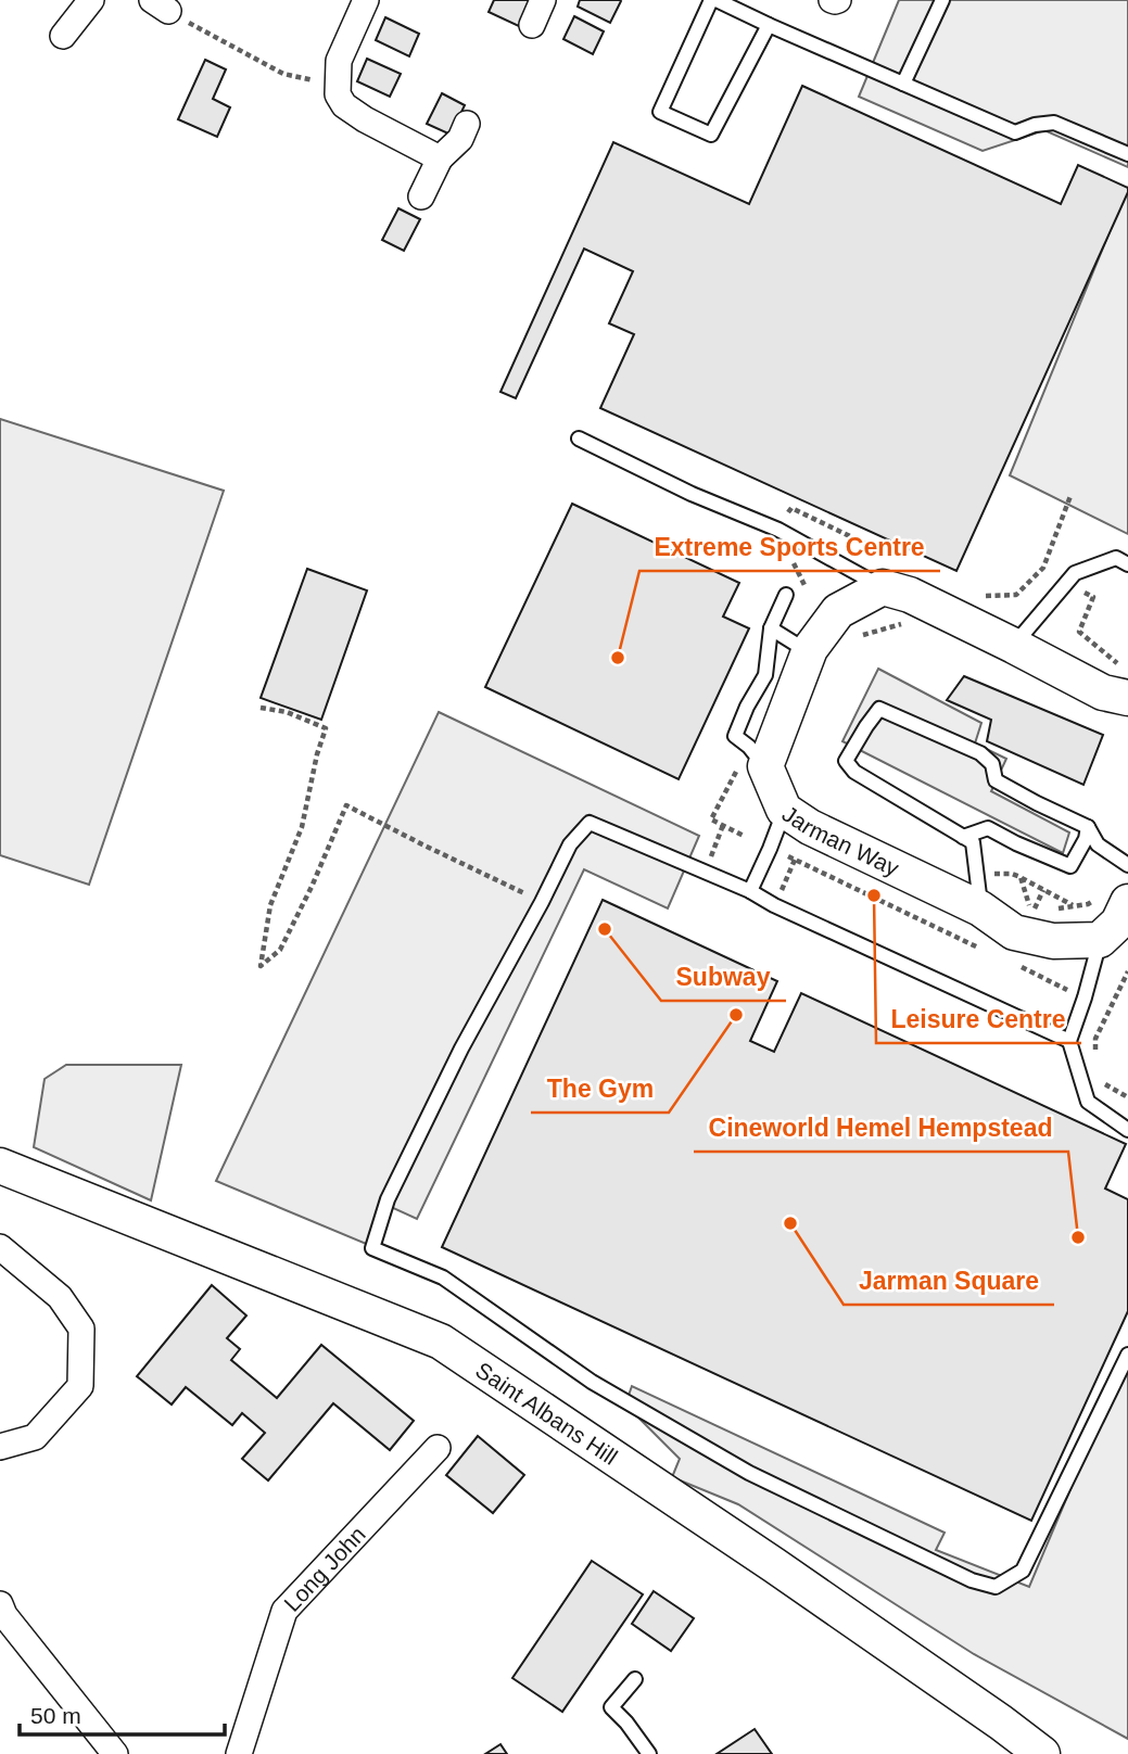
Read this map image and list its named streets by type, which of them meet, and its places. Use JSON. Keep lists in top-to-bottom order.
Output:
{
  "streets": {
    "street": ["Jarman Way", "Saint Albans Hill", "Long John"]
  },
  "places": [
    "Extreme Sports Centre",
    "Leisure Centre",
    "Subway",
    "The Gym",
    "Jarman Square",
    "Cineworld Hemel Hempstead"
  ],
  "scale_bar": "50 m"
}
